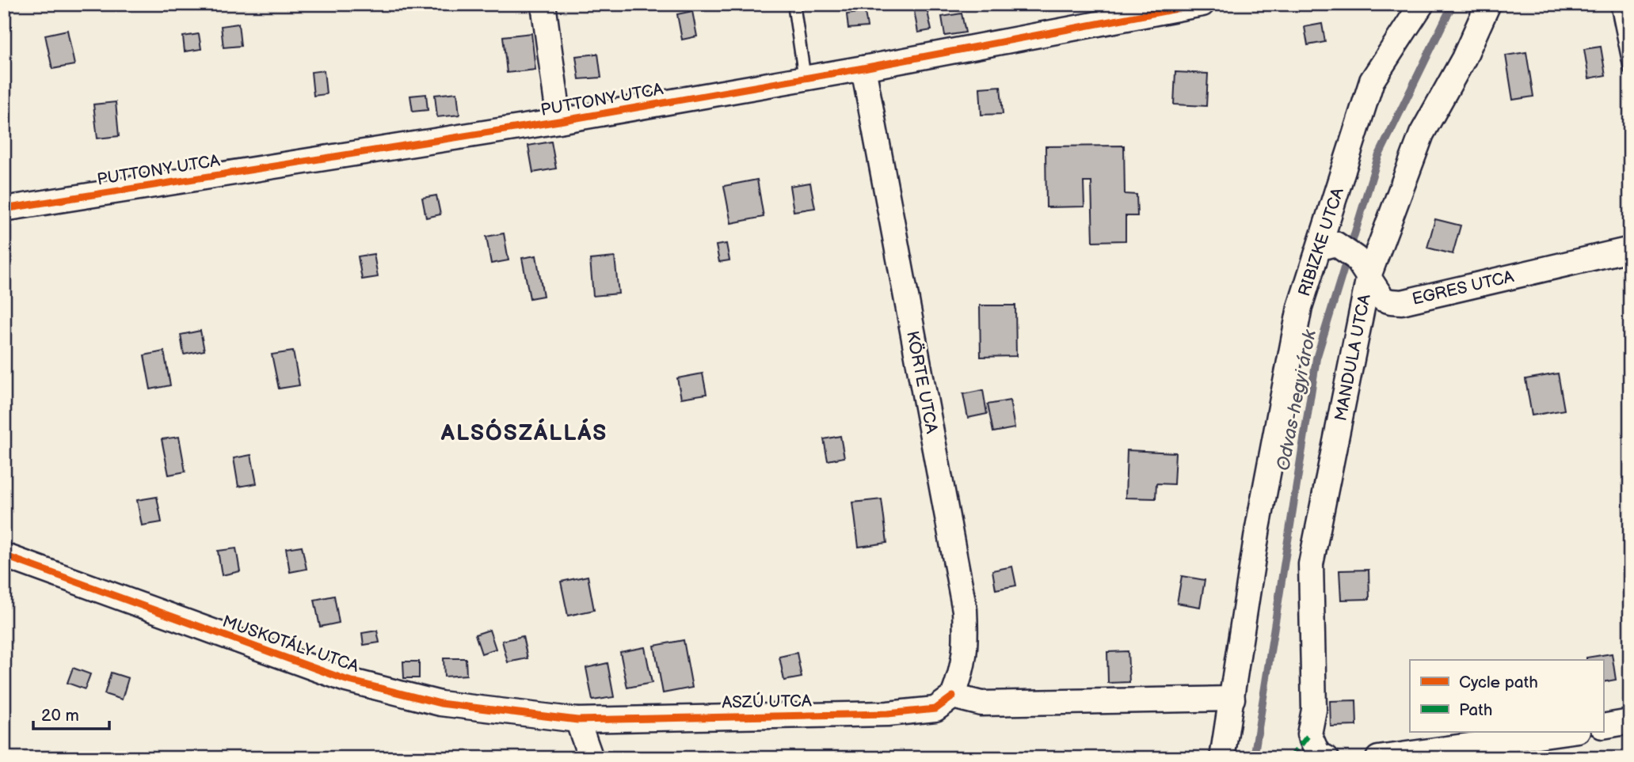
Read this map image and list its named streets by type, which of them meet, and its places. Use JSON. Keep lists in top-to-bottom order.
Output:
{
  "streets": {
    "street": [
      "PUTTONY UTCA",
      "RIBIZKE UTCA",
      "EGRES UTCA",
      "MANDULA UTCA",
      "KÖRTE UTCA",
      "MUSKOTÁLY UTCA",
      "ASZÚ UTCA"
    ]
  },
  "crossings": [
    ["PUTTONY UTCA", "KÖRTE UTCA"],
    ["RIBIZKE UTCA", "EGRES UTCA"],
    ["RIBIZKE UTCA", "MANDULA UTCA"],
    ["EGRES UTCA", "MANDULA UTCA"],
    ["KÖRTE UTCA", "ASZÚ UTCA"],
    ["MUSKOTÁLY UTCA", "ASZÚ UTCA"]
  ],
  "districts": ["ALSÓSZÁLLÁS"],
  "water": ["Odvas-hegyi árok"],
  "legend": ["Cycle path", "Path"],
  "scale_bar": "20 m"
}
